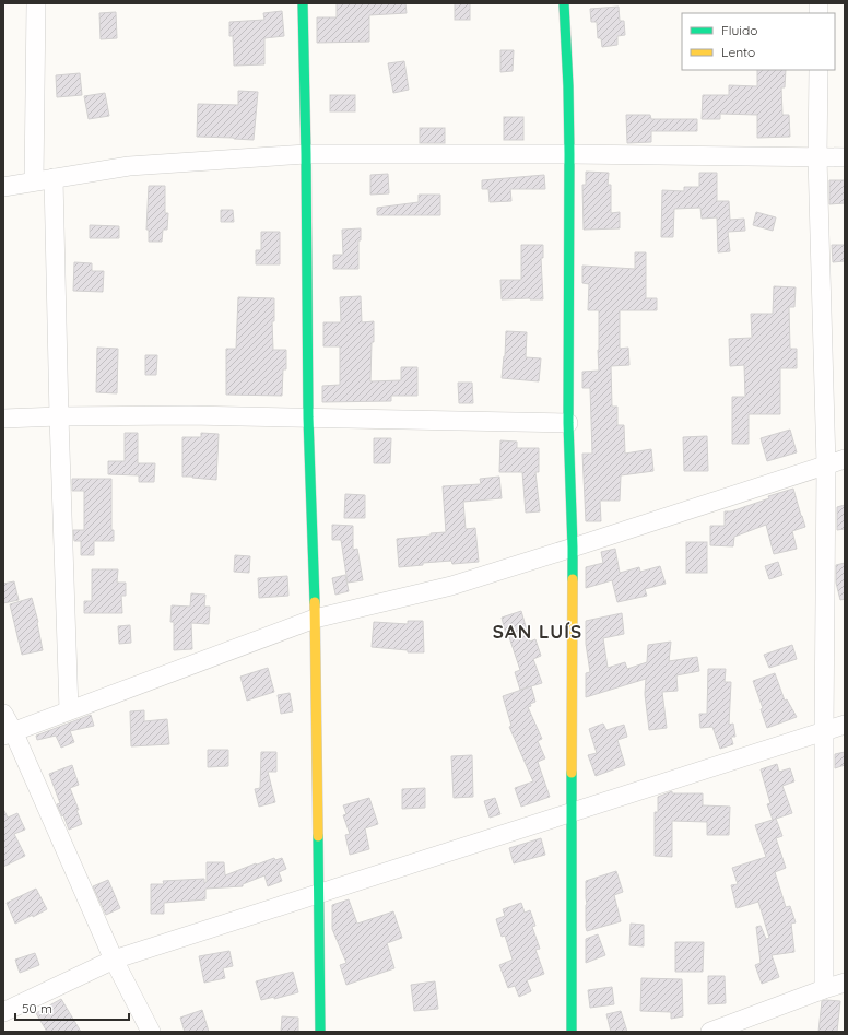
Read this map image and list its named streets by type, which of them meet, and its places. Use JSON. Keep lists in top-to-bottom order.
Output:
{
  "districts": ["SAN LUÍS"],
  "legend": ["Fluido", "Lento"],
  "scale_bar": "50 m"
}
